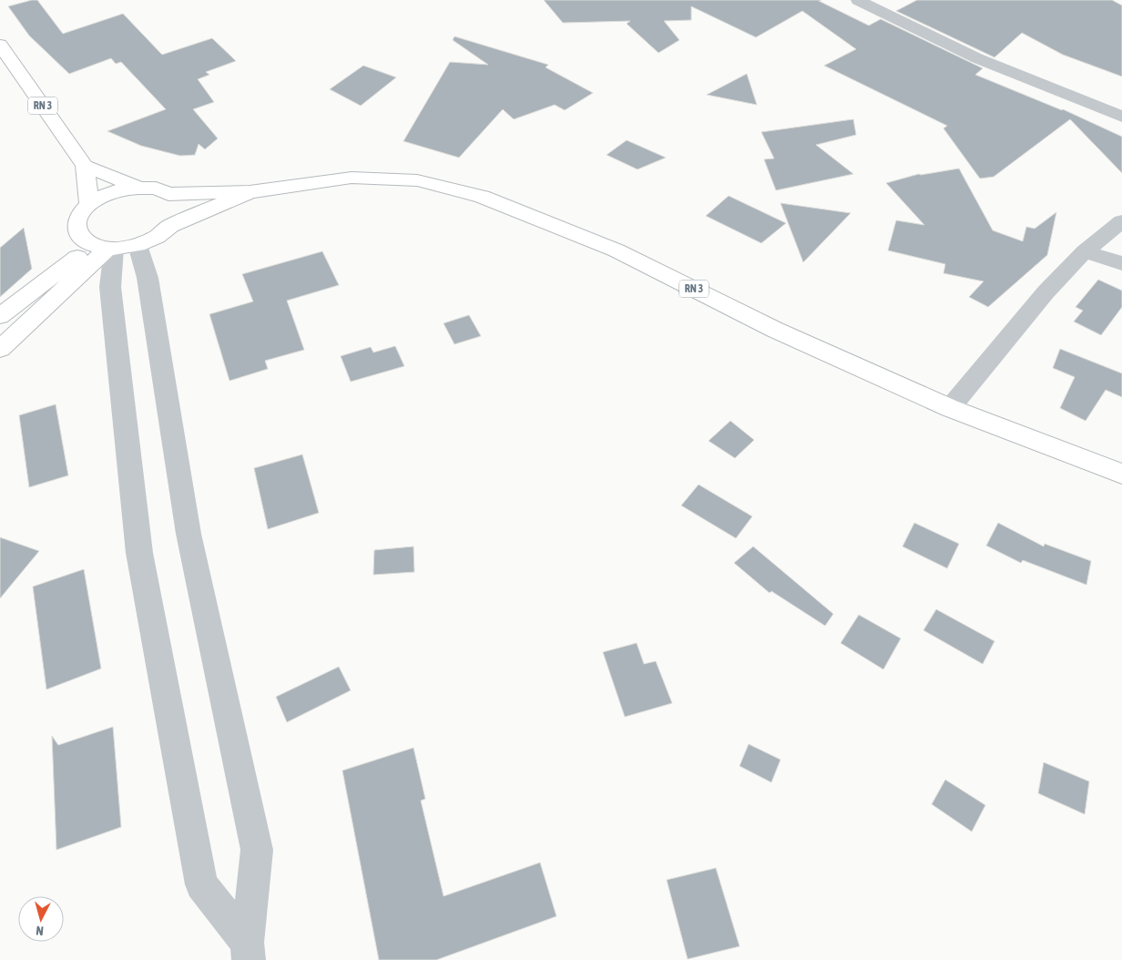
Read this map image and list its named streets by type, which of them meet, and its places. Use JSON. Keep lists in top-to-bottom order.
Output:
{
  "streets": {
    "main road": ["RN 3"]
  },
  "north": "bottom"
}
